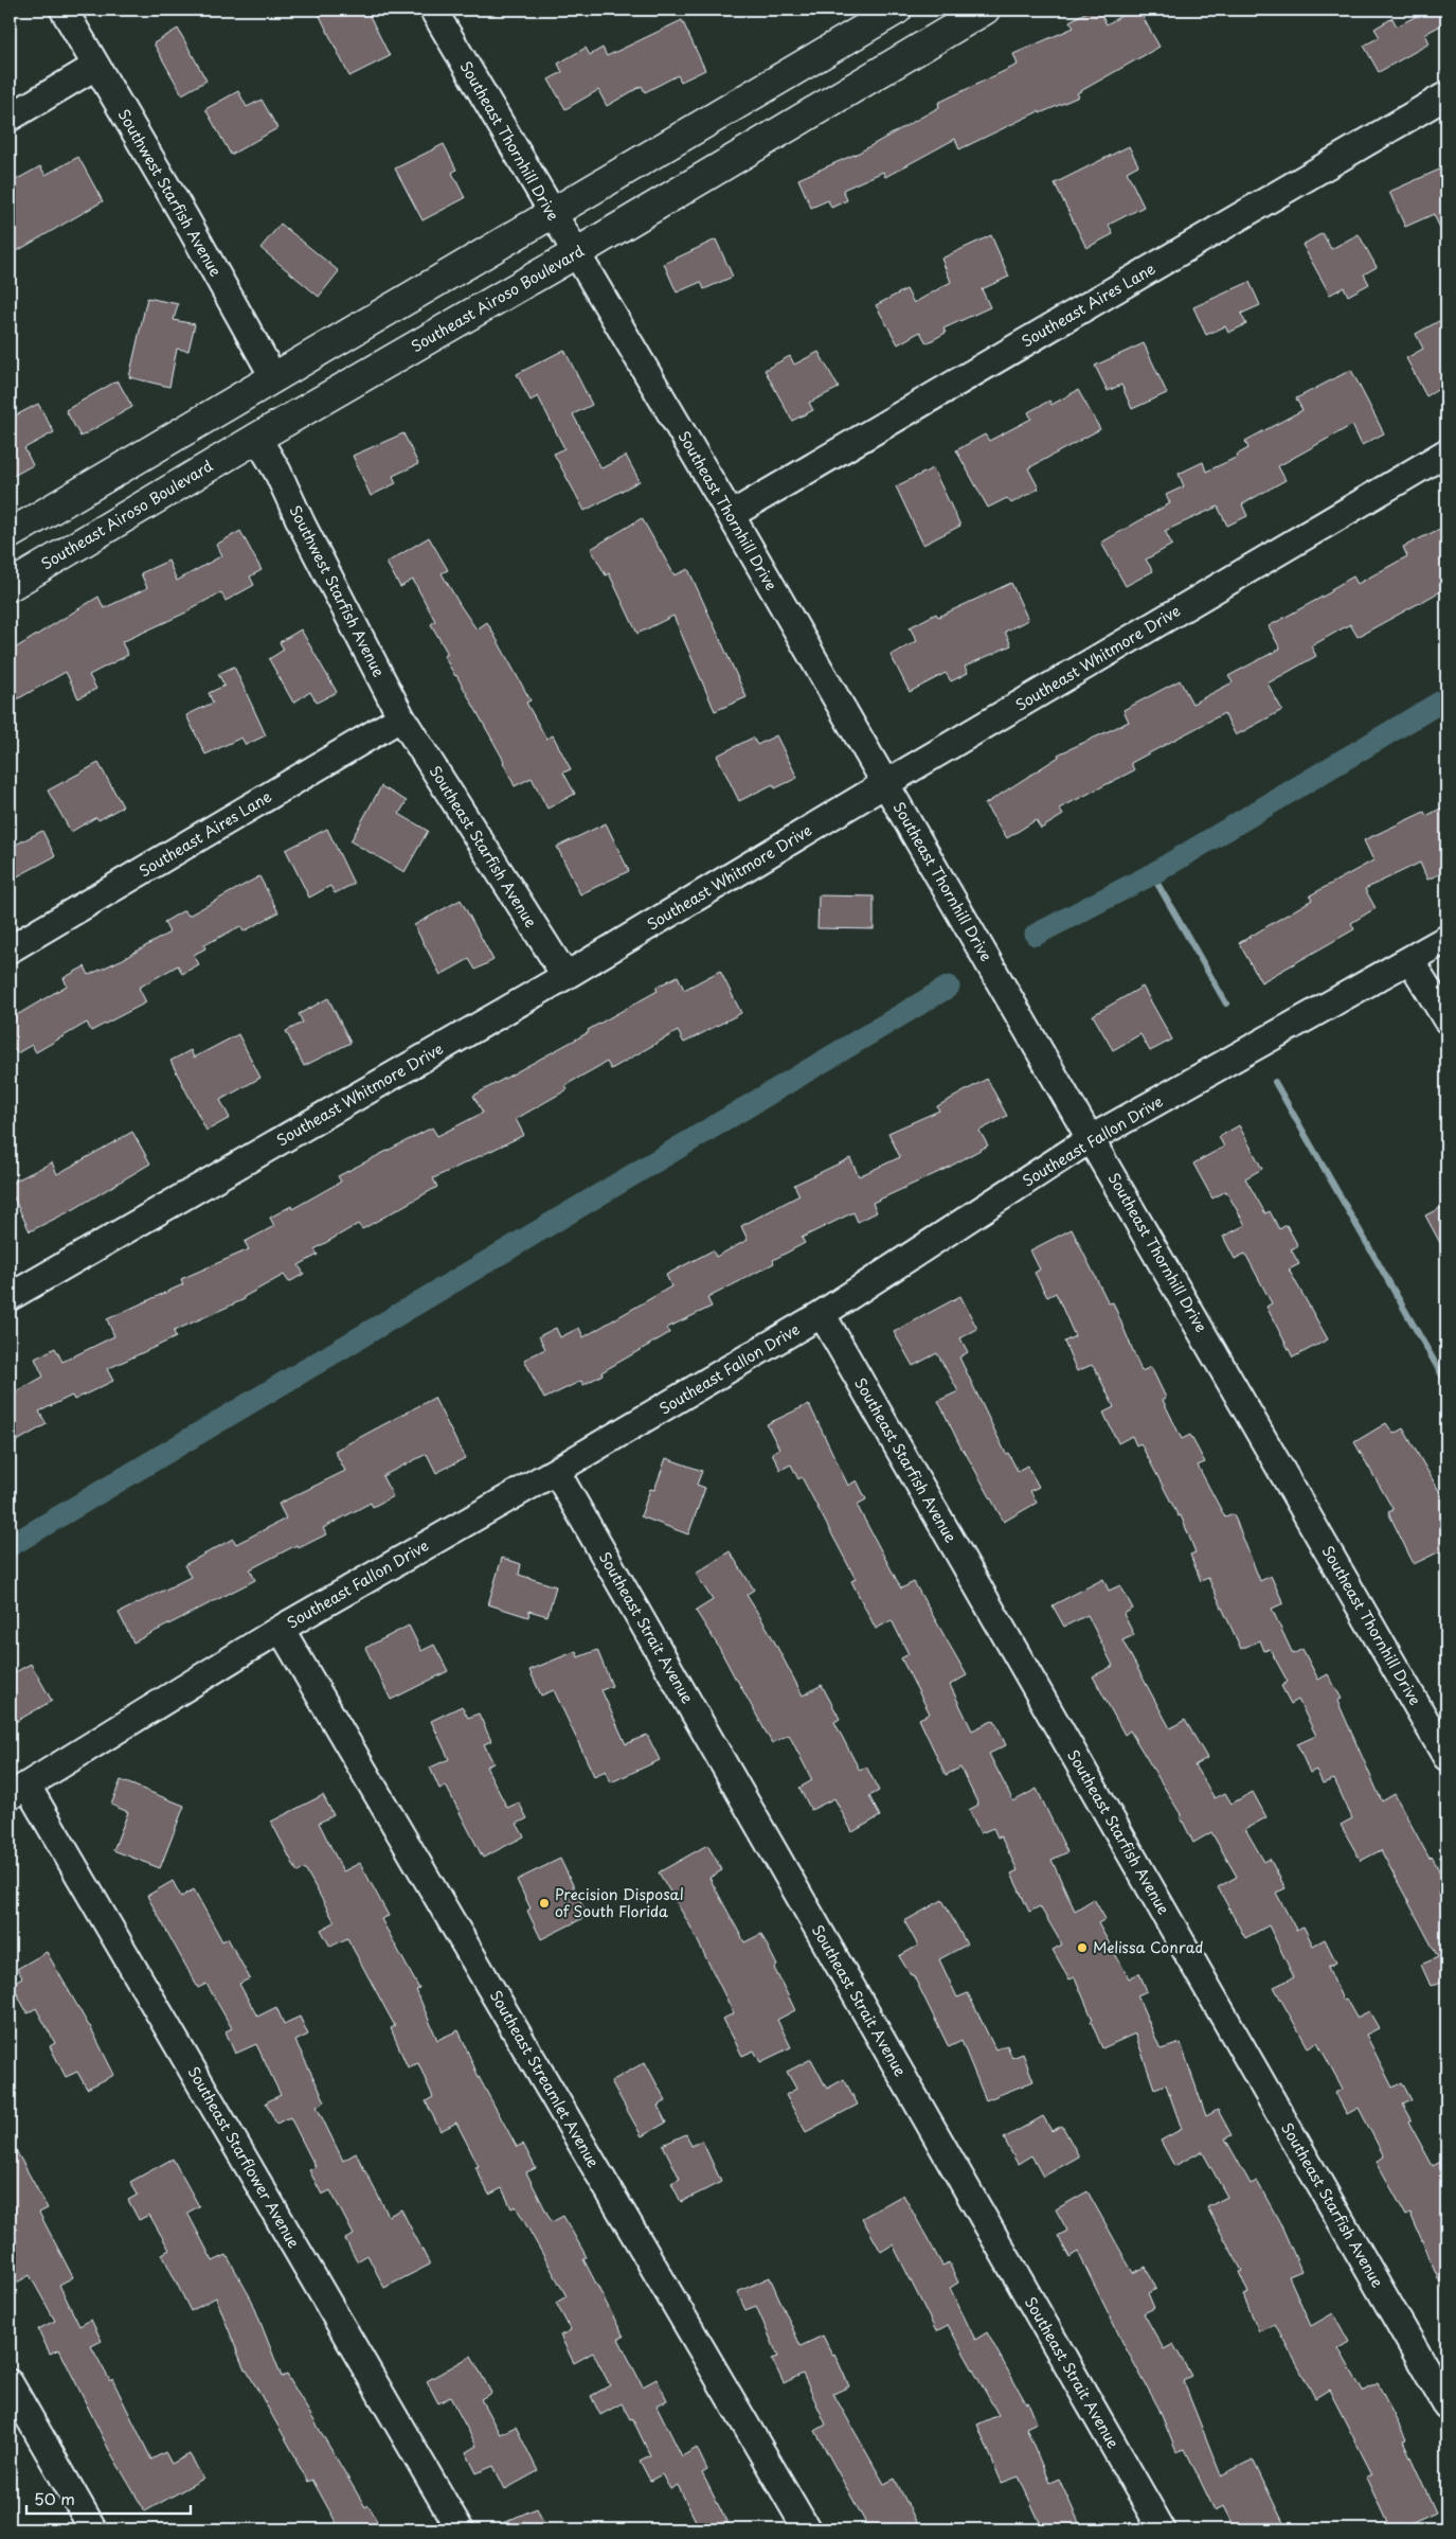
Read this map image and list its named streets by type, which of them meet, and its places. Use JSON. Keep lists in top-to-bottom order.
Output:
{
  "streets": {
    "main road": ["Southeast Airoso Boulevard"],
    "street": [
      "Southeast Thornhill Drive",
      "Southwest Starfish Avenue",
      "Southeast Aires Lane",
      "Southeast Whitmore Drive",
      "Southeast Starfish Avenue",
      "Southeast Fallon Drive",
      "Southeast Strait Avenue",
      "Southeast Streamlet Avenue",
      "Southeast Starflower Avenue"
    ]
  },
  "crossings": [
    ["Southeast Thornhill Drive", "Southeast Airoso Boulevard"],
    ["Southeast Thornhill Drive", "Southeast Aires Lane"],
    ["Southeast Thornhill Drive", "Southeast Whitmore Drive"],
    ["Southeast Thornhill Drive", "Southeast Fallon Drive"],
    ["Southwest Starfish Avenue", "Southeast Airoso Boulevard"],
    ["Southwest Starfish Avenue", "Southeast Aires Lane"],
    ["Southwest Starfish Avenue", "Southeast Starfish Avenue"],
    ["Southeast Aires Lane", "Southeast Starfish Avenue"],
    ["Southeast Whitmore Drive", "Southeast Starfish Avenue"],
    ["Southeast Starfish Avenue", "Southeast Fallon Drive"],
    ["Southeast Fallon Drive", "Southeast Strait Avenue"],
    ["Southeast Fallon Drive", "Southeast Streamlet Avenue"],
    ["Southeast Fallon Drive", "Southeast Starflower Avenue"]
  ],
  "places": ["Precision Disposal of South Florida", "Melissa Conrad"],
  "scale_bar": "50 m"
}
